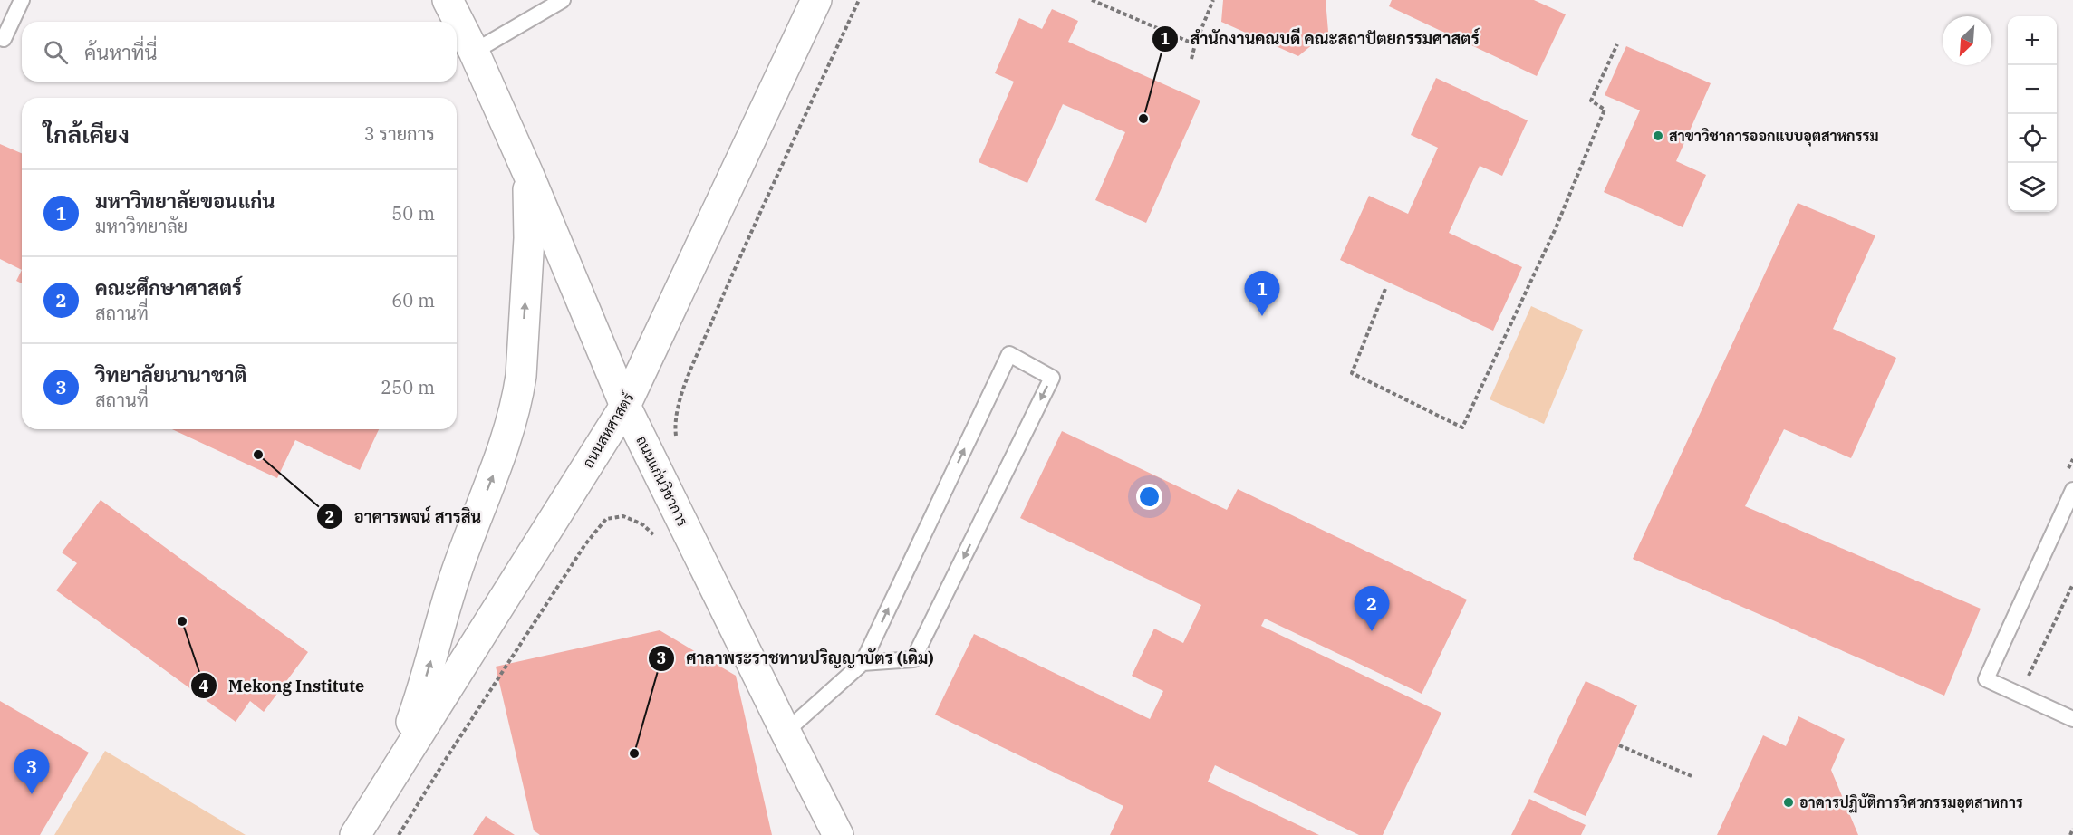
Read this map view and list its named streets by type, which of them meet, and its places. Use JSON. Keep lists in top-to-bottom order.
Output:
{
  "streets": {
    "street": ["ถนนสหศาสตร์", "ถนนแก่นวิชาการ"]
  },
  "crossings": [
    ["ถนนสหศาสตร์", "ถนนแก่นวิชาการ"]
  ],
  "places": [
    "สำนักงานคณบดี คณะสถาปัตยกรรมศาสตร์",
    "สาขาวิชาการออกแบบอุตสาหกรรม",
    "อาคารพจน์ สารสิน",
    "Mekong Institute",
    "ศาลาพระราชทานปริญญาบัตร (เดิม)",
    "อาคารปฏิบัติการวิศวกรรมอุตสาหการ"
  ],
  "north": "bottom left",
  "page": {
    "map_buttons": ["+", "−"],
    "search": "ค้นหาที่นี่",
    "heading": ["ใกล้เคียง", "3 รายการ"],
    "list": [
      {
        "mark": "1",
        "name": "มหาวิทยาลัยขอนแก่น",
        "note": "มหาวิทยาลัย",
        "value": "50 m"
      },
      {
        "mark": "2",
        "name": "คณะศึกษาศาสตร์",
        "note": "สถานที่",
        "value": "60 m"
      },
      {
        "mark": "3",
        "name": "วิทยาลัยนานาชาติ",
        "note": "สถานที่",
        "value": "250 m"
      }
    ],
    "pins": ["1", "2", "3"]
  }
}
